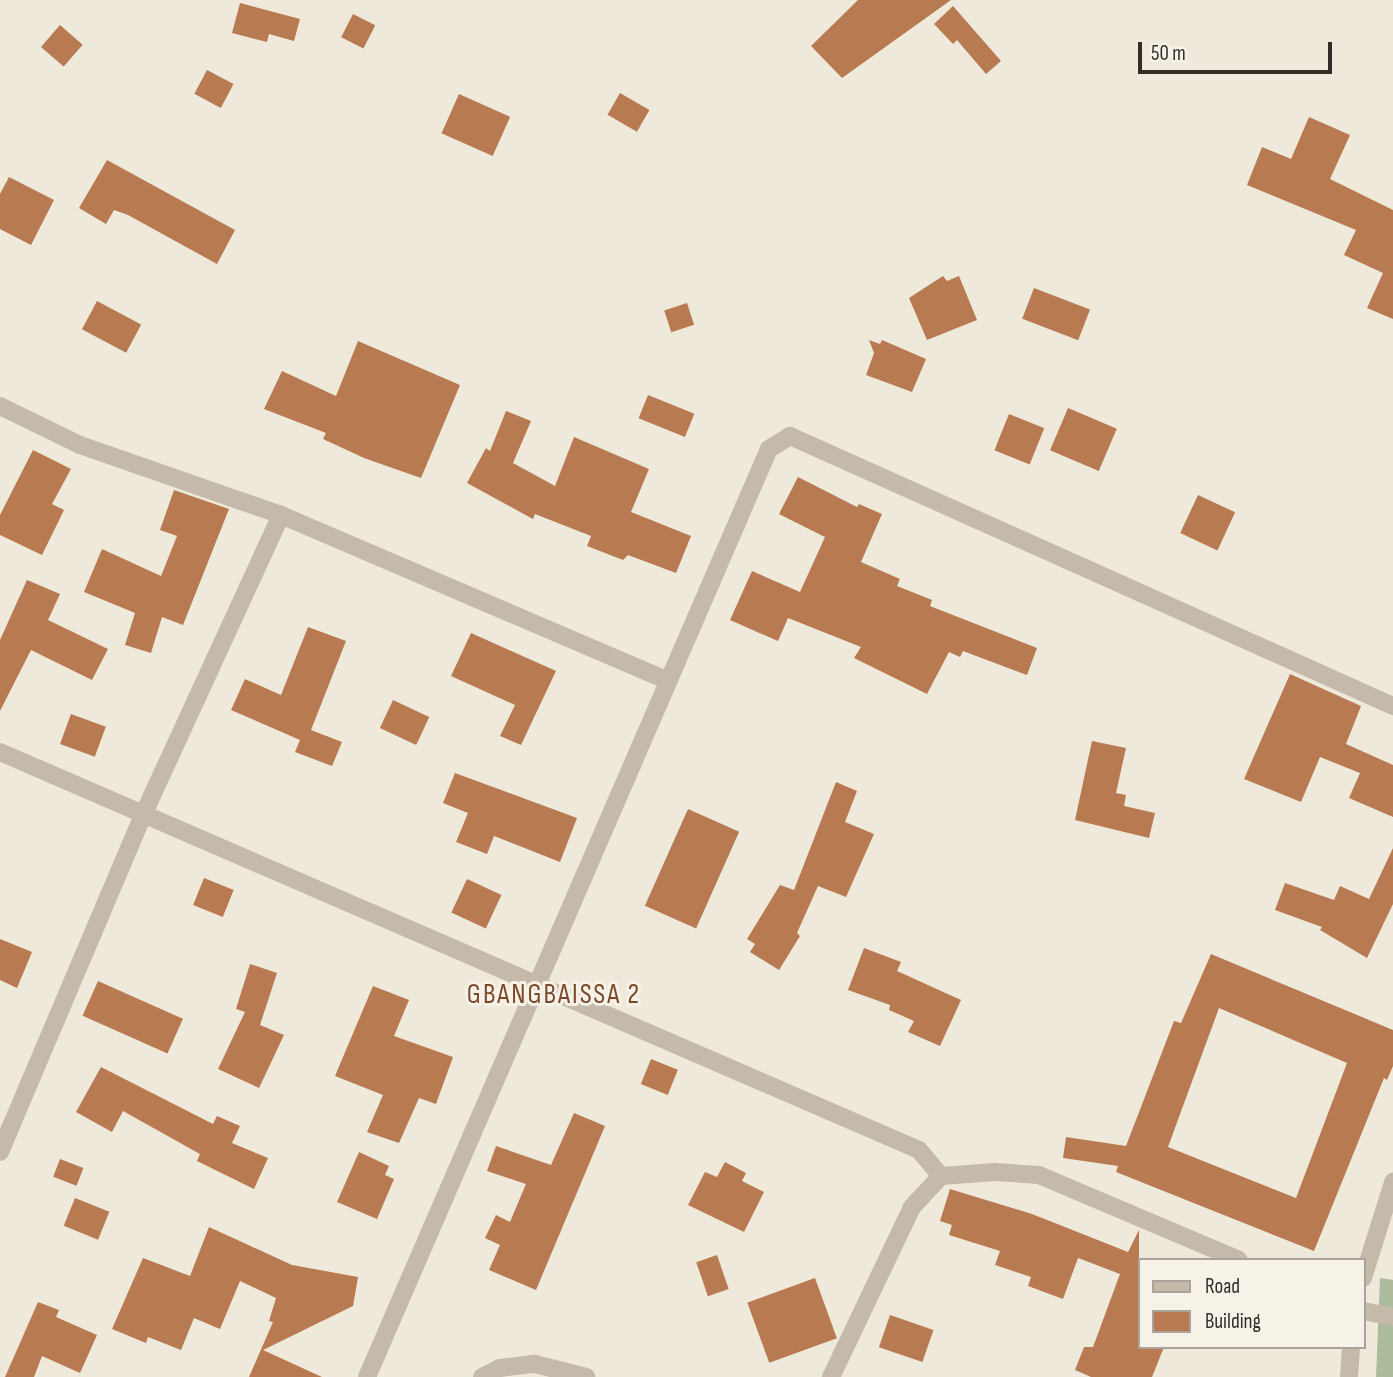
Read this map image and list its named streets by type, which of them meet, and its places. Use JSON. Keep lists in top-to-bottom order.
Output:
{
  "districts": ["GBANGBAISSA 2"],
  "legend": ["Road", "Building"],
  "scale_bar": "50 m"
}
